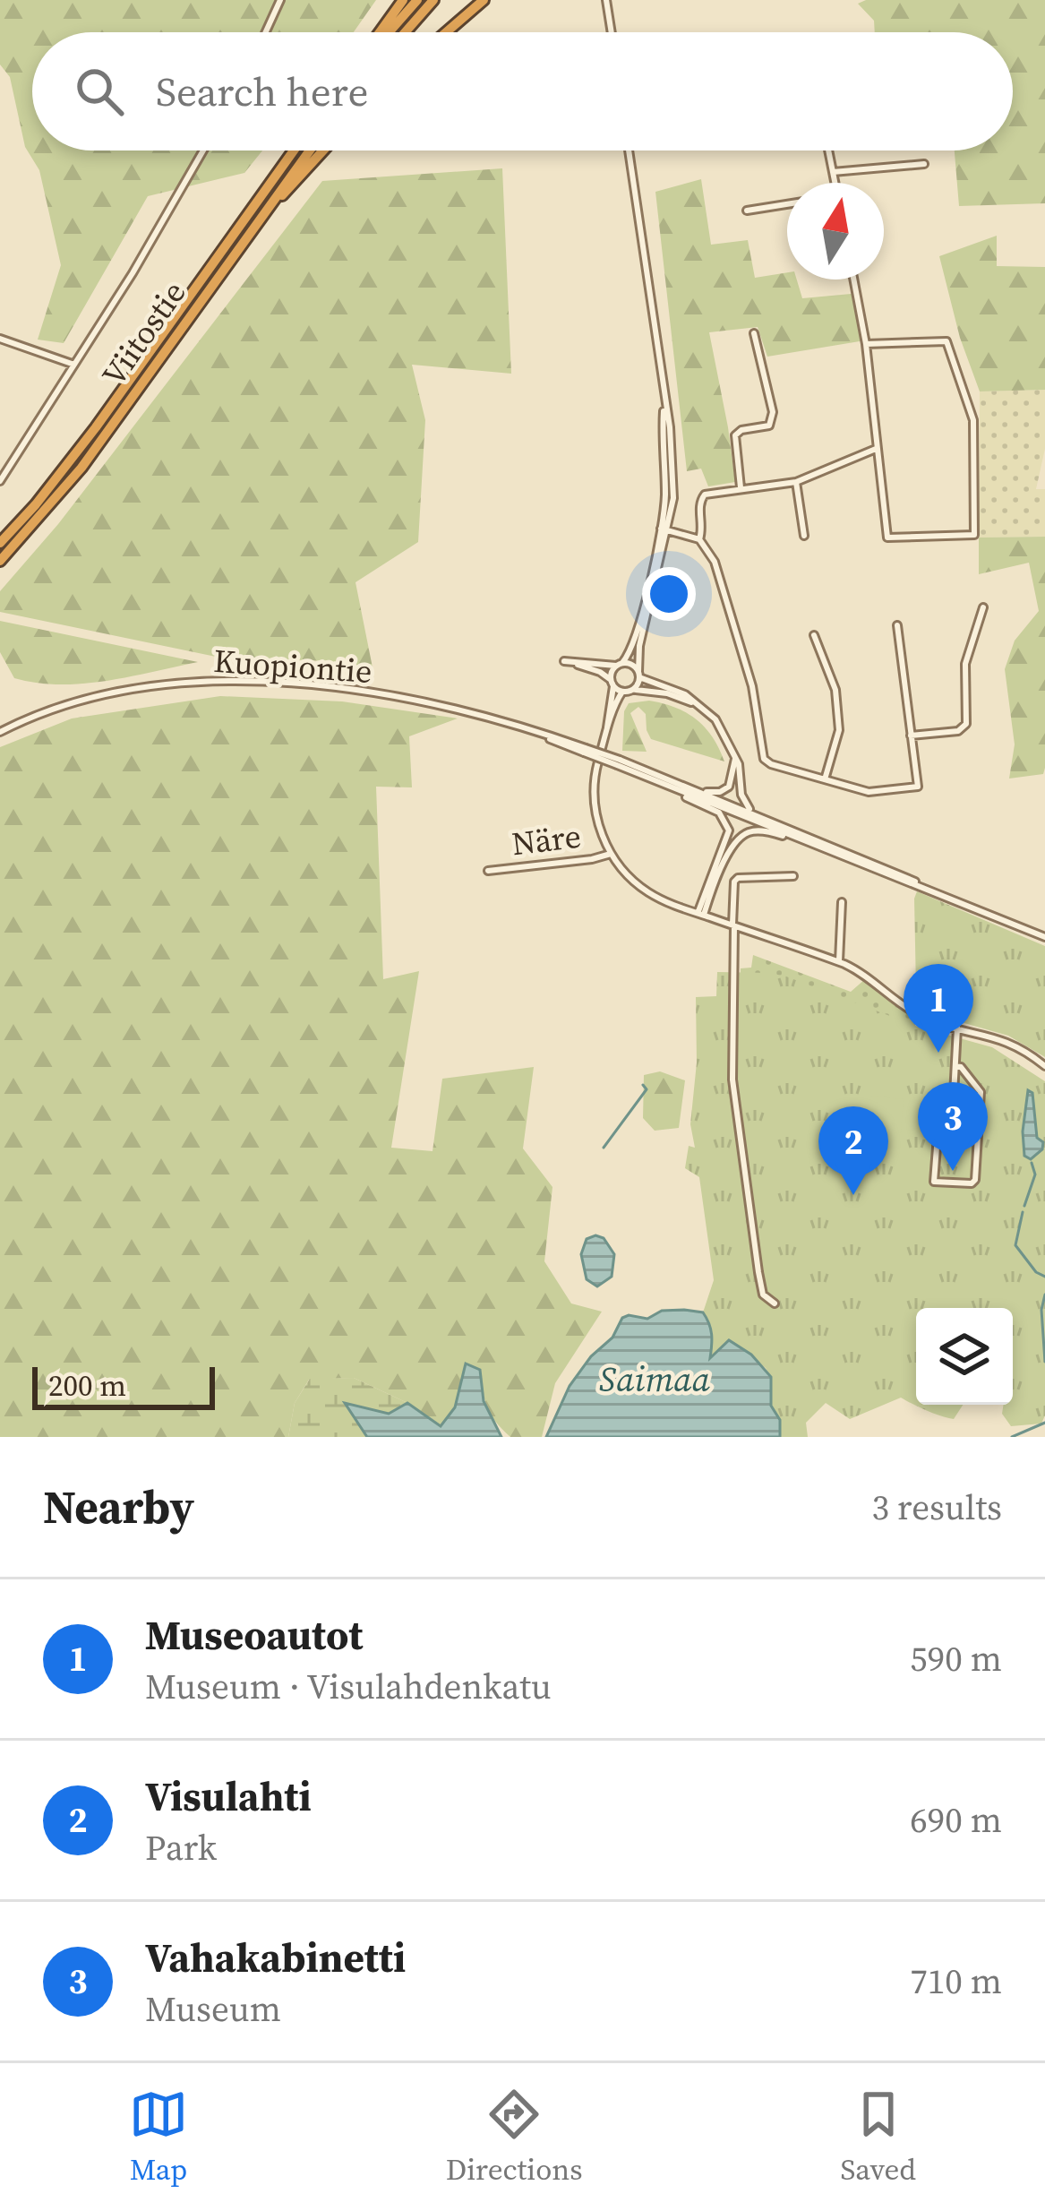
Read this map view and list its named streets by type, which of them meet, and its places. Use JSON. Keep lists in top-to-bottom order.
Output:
{
  "streets": {
    "highway": ["Viitostie"],
    "street": ["Kuopiontie", "Näre"]
  },
  "water": ["Saimaa"],
  "scale_bar": "200 m",
  "north": "top",
  "page": {
    "search": "Search here",
    "pins": ["1", "3", "2"],
    "scale": "200 m",
    "heading": ["Nearby", "3 results"],
    "list": [
      {
        "mark": "1",
        "name": "Museoautot",
        "note": "Museum · Visulahdenkatu",
        "value": "590 m"
      },
      {
        "mark": "2",
        "name": "Visulahti",
        "note": "Park",
        "value": "690 m"
      },
      {
        "mark": "3",
        "name": "Vahakabinetti",
        "note": "Museum",
        "value": "710 m"
      }
    ],
    "nav": ["Map", "Directions", "Saved"]
  }
}
